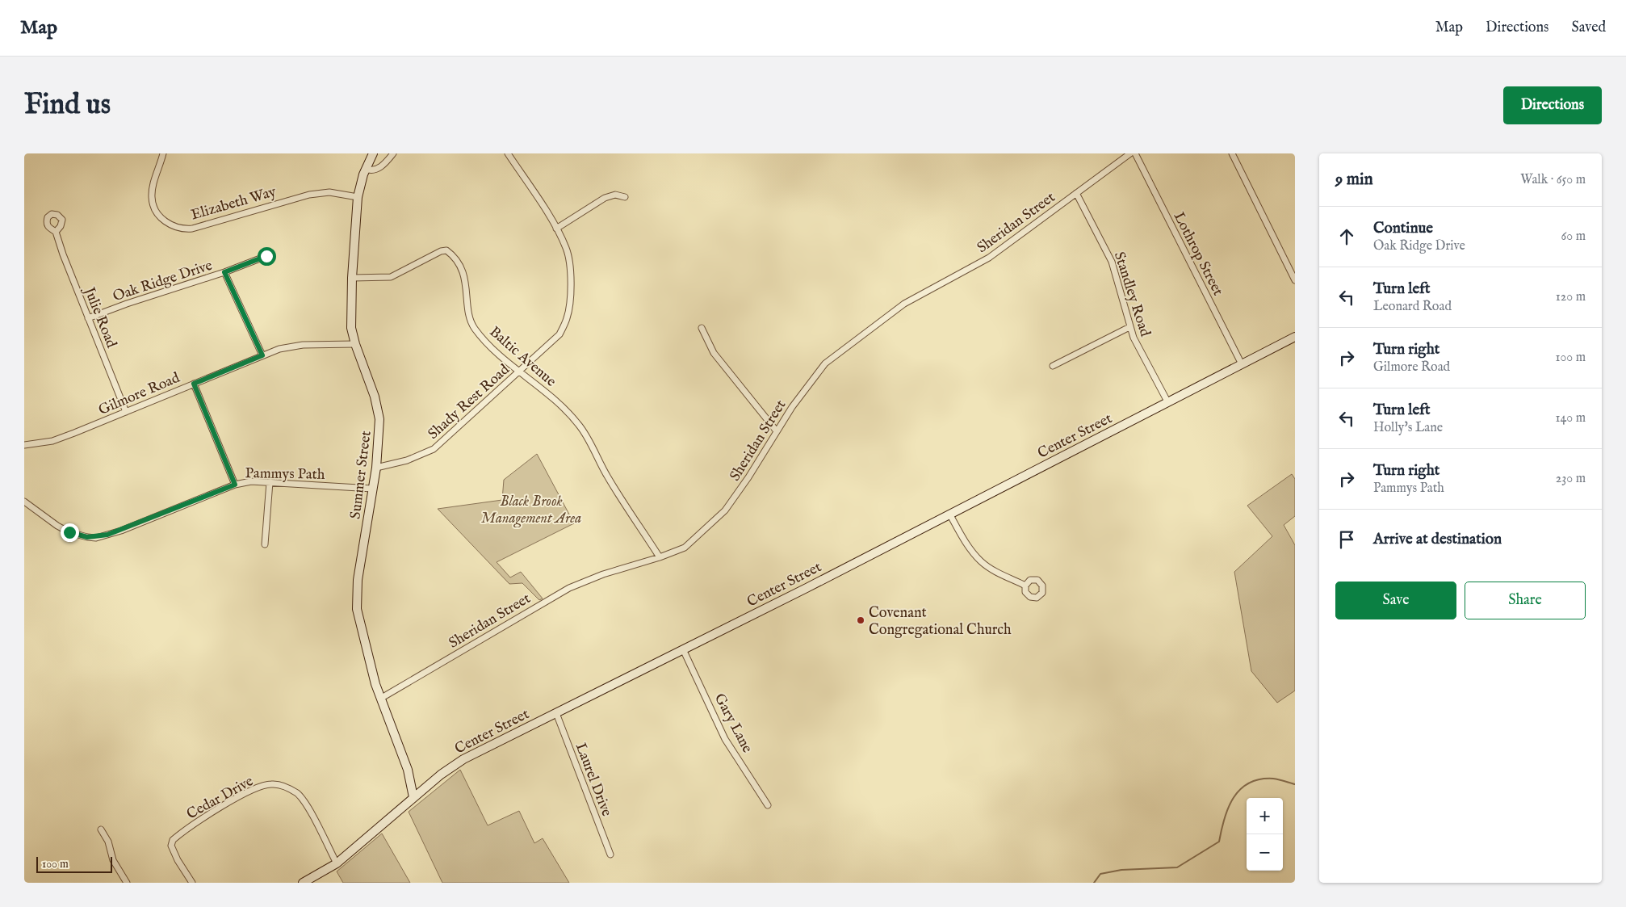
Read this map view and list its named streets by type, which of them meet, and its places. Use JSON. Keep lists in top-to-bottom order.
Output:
{
  "streets": {
    "main road": ["Center Street", "Summer Street"],
    "street": [
      "Elizabeth Way",
      "Sheridan Street",
      "Lothrop Street",
      "Oak Ridge Drive",
      "Standley Road",
      "Julie Road",
      "Baltic Avenue",
      "Gilmore Road",
      "Shady Rest Road",
      "Pammys Path",
      "Gary Lane",
      "Laurel Drive",
      "Cedar Drive"
    ]
  },
  "crossings": [
    ["Elizabeth Way", "Summer Street"],
    ["Sheridan Street", "Standley Road"],
    ["Sheridan Street", "Baltic Avenue"],
    ["Sheridan Street", "Summer Street"],
    ["Lothrop Street", "Center Street"],
    ["Oak Ridge Drive", "Julie Road"],
    ["Standley Road", "Center Street"],
    ["Julie Road", "Gilmore Road"],
    ["Baltic Avenue", "Shady Rest Road"],
    ["Baltic Avenue", "Summer Street"],
    ["Gilmore Road", "Summer Street"],
    ["Shady Rest Road", "Summer Street"],
    ["Center Street", "Summer Street"],
    ["Center Street", "Gary Lane"],
    ["Center Street", "Laurel Drive"],
    ["Center Street", "Cedar Drive"],
    ["Pammys Path", "Summer Street"]
  ],
  "parks": ["Black Brook Management Area"],
  "places": ["Covenant Congregational Church"],
  "scale_bar": "100 m",
  "page": {
    "header": "Map",
    "nav": ["Map", "Directions", "Saved"],
    "buttons": [
      "Directions",
      ["Save", "Share"]
    ],
    "title": "Find us",
    "heading": ["9 min", "Walk · 650 m"],
    "list": [
      ["Continue", "Oak Ridge Drive", "60 m"],
      ["Turn left", "Leonard Road", "120 m"],
      ["Turn right", "Gilmore Road", "100 m"],
      ["Turn left", "Holly's Lane", "140 m"],
      ["Turn right", "Pammys Path", "230 m"],
      "Arrive at destination"
    ],
    "map_buttons": ["+", "−"],
    "scale": "100 m"
  }
}
